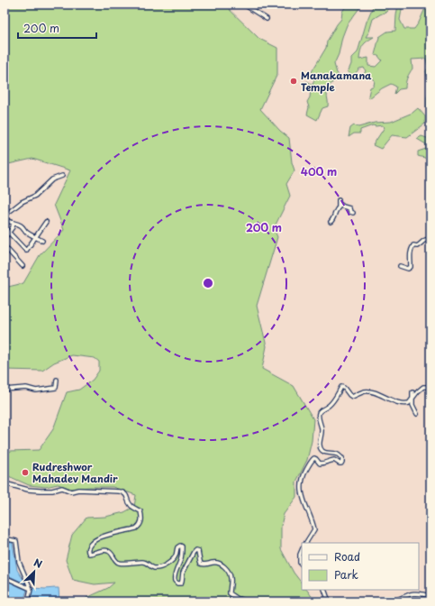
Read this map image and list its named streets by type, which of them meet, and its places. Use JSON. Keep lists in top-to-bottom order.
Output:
{
  "places": ["Manakamana Temple", "Rudreshwor Mahadev Mandir"],
  "legend": ["Road", "Park"],
  "scale_bar": "200 m",
  "north": "top right",
  "rings": ["400 m", "200 m"]
}
